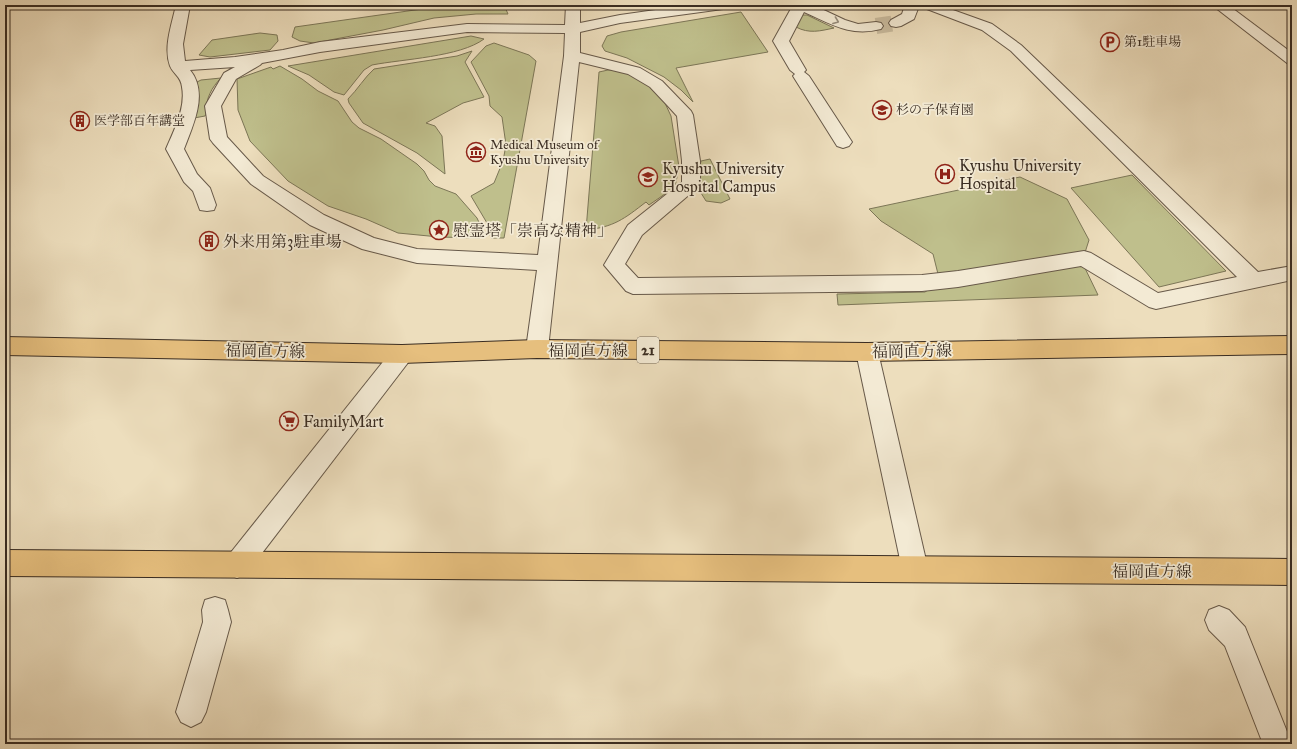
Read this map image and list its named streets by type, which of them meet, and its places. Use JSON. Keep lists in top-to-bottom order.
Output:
{
  "streets": {
    "main road": ["福岡直方線", "21"]
  },
  "places": {
    "parking": ["第1駐車場"],
    "school or university": ["杉の子保育園", "Kyushu University Hospital Campus"],
    "building": ["医学部百年講堂", "外来用第3駐車場"],
    "museum": ["Medical Museum of Kyushu University"],
    "hospital": ["Kyushu University Hospital"],
    "place": ["慰霊塔「崇高な精神」"],
    "supermarket": ["FamilyMart"]
  }
}
